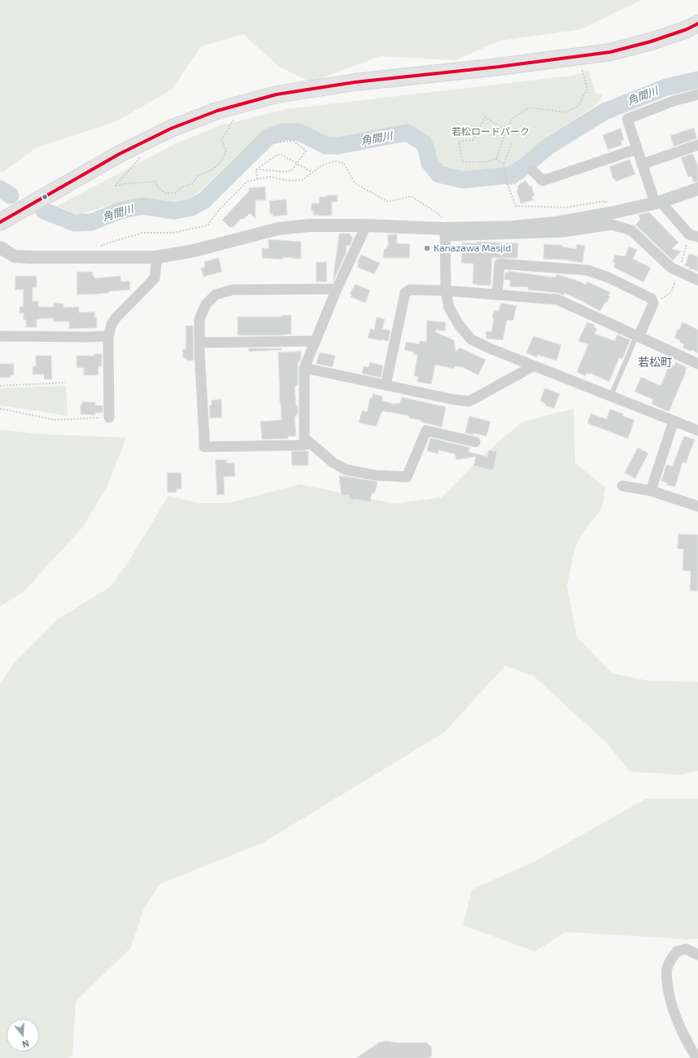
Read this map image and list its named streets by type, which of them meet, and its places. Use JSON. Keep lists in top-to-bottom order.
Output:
{
  "districts": ["若松町"],
  "water": ["角間川"],
  "parks": ["若松ロードパーク"],
  "places": ["Kanazawa Masjid"],
  "north": "bottom"
}
